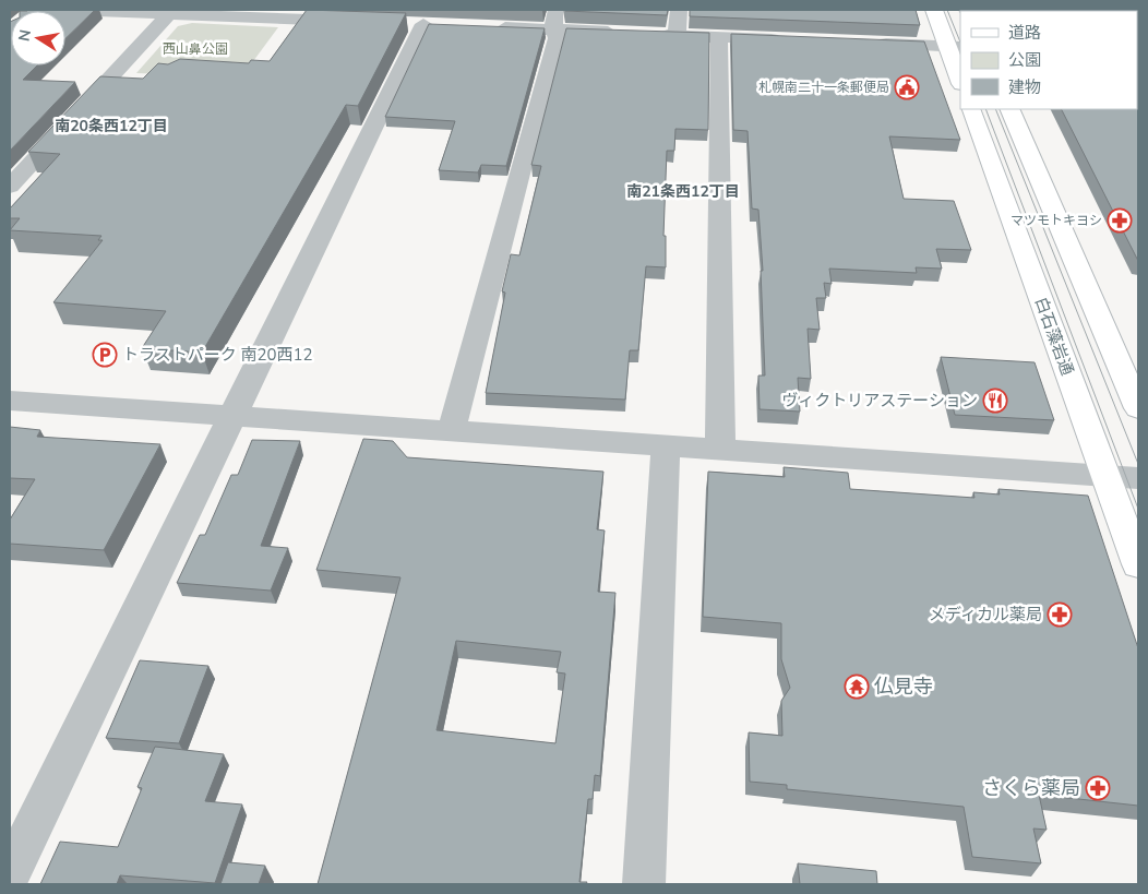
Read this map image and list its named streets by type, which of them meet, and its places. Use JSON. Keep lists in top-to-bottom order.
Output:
{
  "streets": {
    "main road": ["白石藻岩通"]
  },
  "districts": ["南20条西12丁目", "南21条西12丁目"],
  "parks": ["西山鼻公園"],
  "places": {
    "public building": ["札幌南二十一条郵便局"],
    "pharmacy": ["マツモトキヨシ", "メディカル薬局", "さくら薬局"],
    "parking": ["トラストパーク 南20西12"],
    "restaurant": ["ヴィクトリアステーション"],
    "temple": ["仏見寺"]
  },
  "legend": ["道路", "公園", "建物"],
  "north": "left"
}
